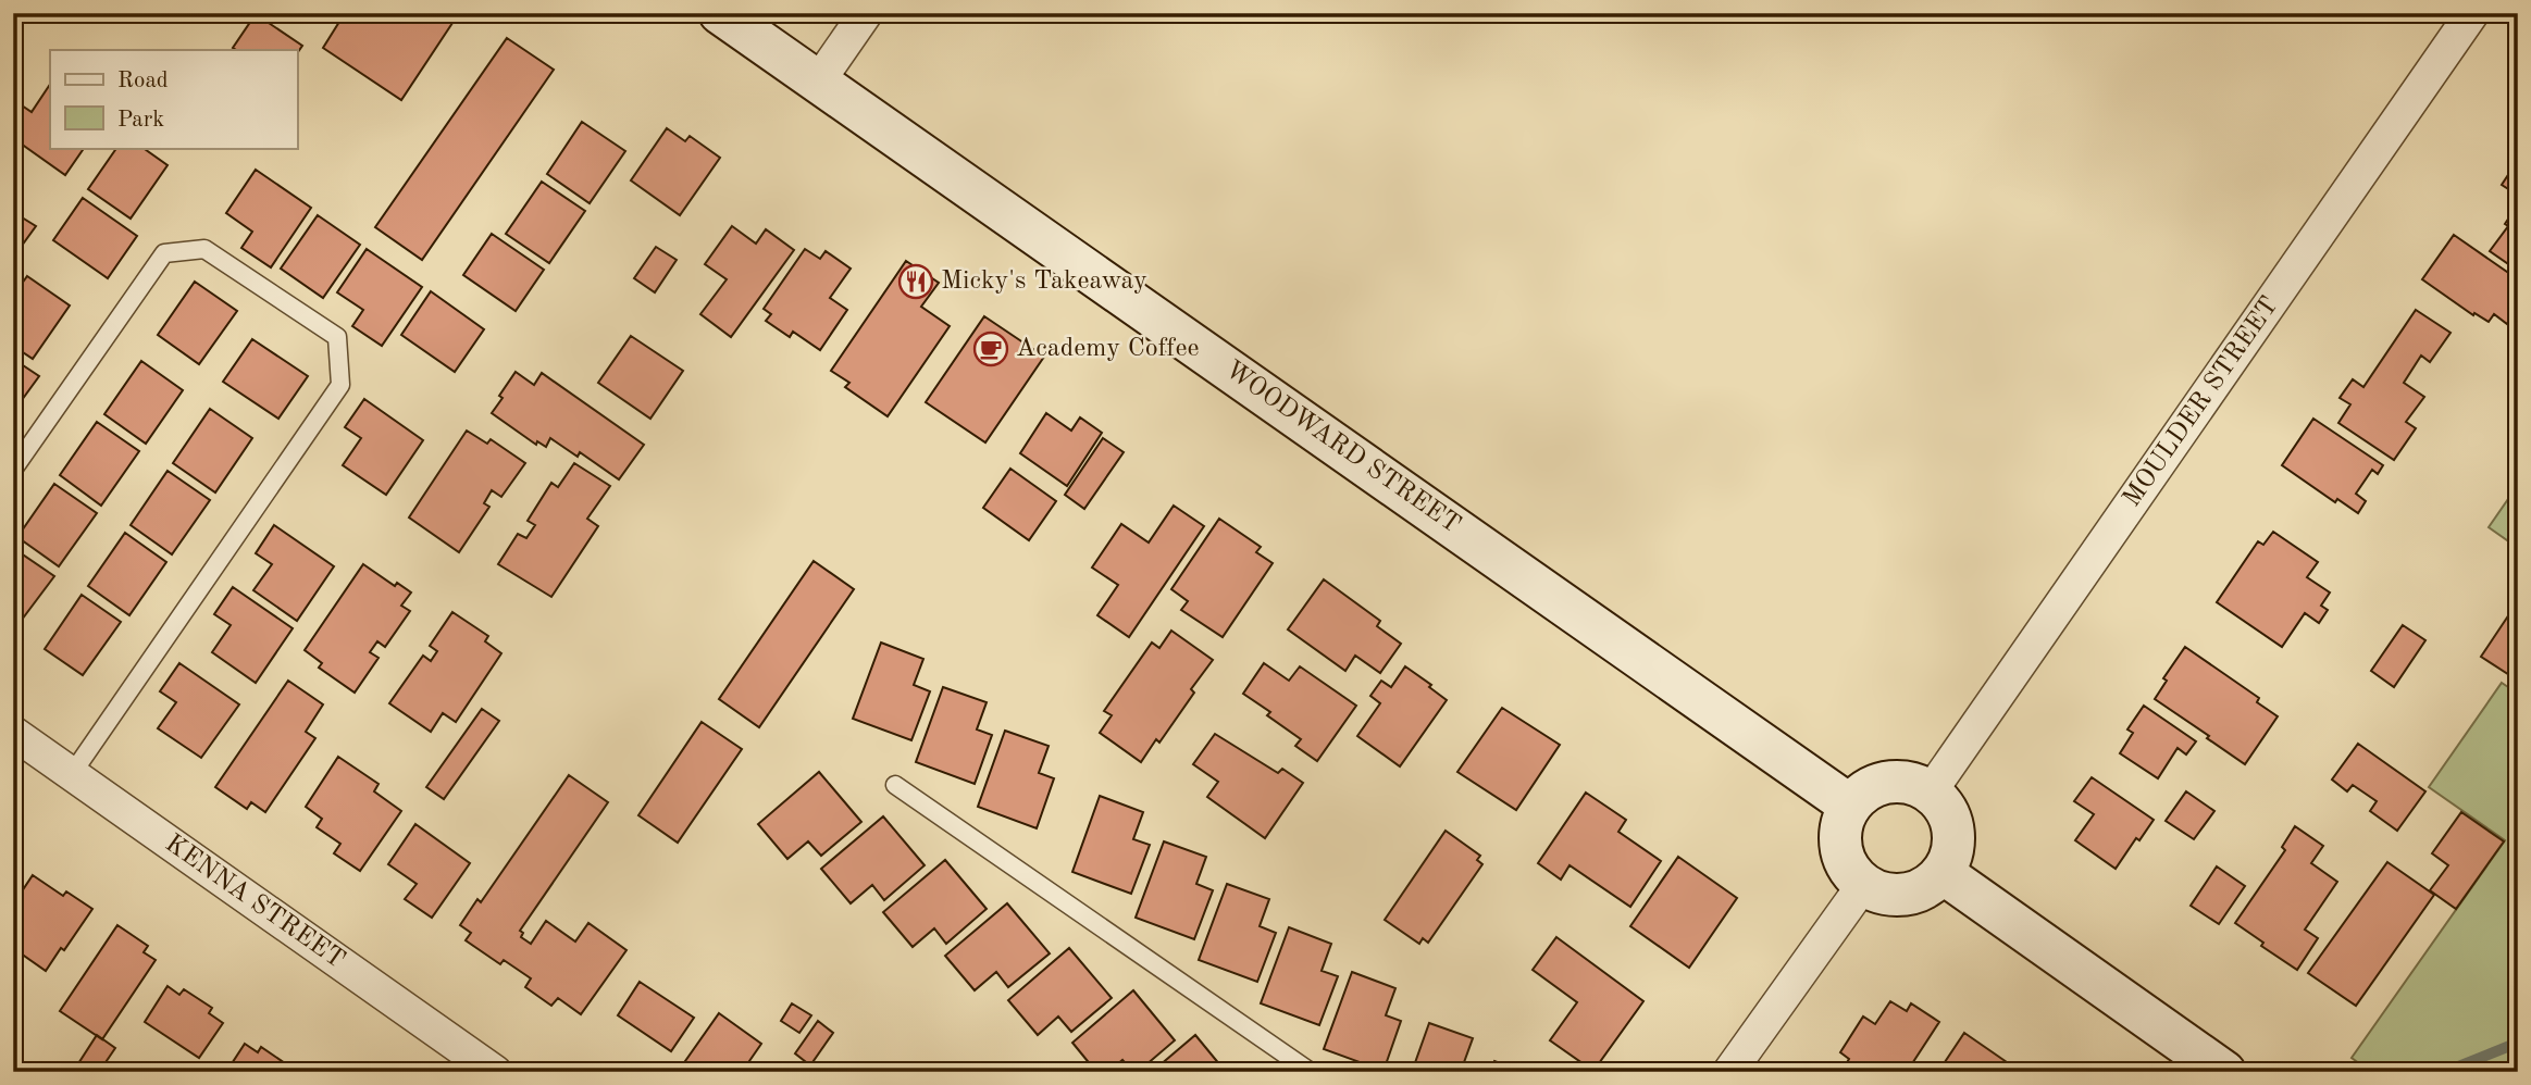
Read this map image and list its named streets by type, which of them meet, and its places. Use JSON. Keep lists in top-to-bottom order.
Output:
{
  "streets": {
    "street": ["MOULDER STREET", "WOODWARD STREET", "KENNA STREET"]
  },
  "crossings": [
    ["MOULDER STREET", "WOODWARD STREET"]
  ],
  "places": {
    "restaurant": ["Micky's Takeaway"],
    "cafe": ["Academy Coffee"]
  },
  "legend": ["Road", "Park"]
}
